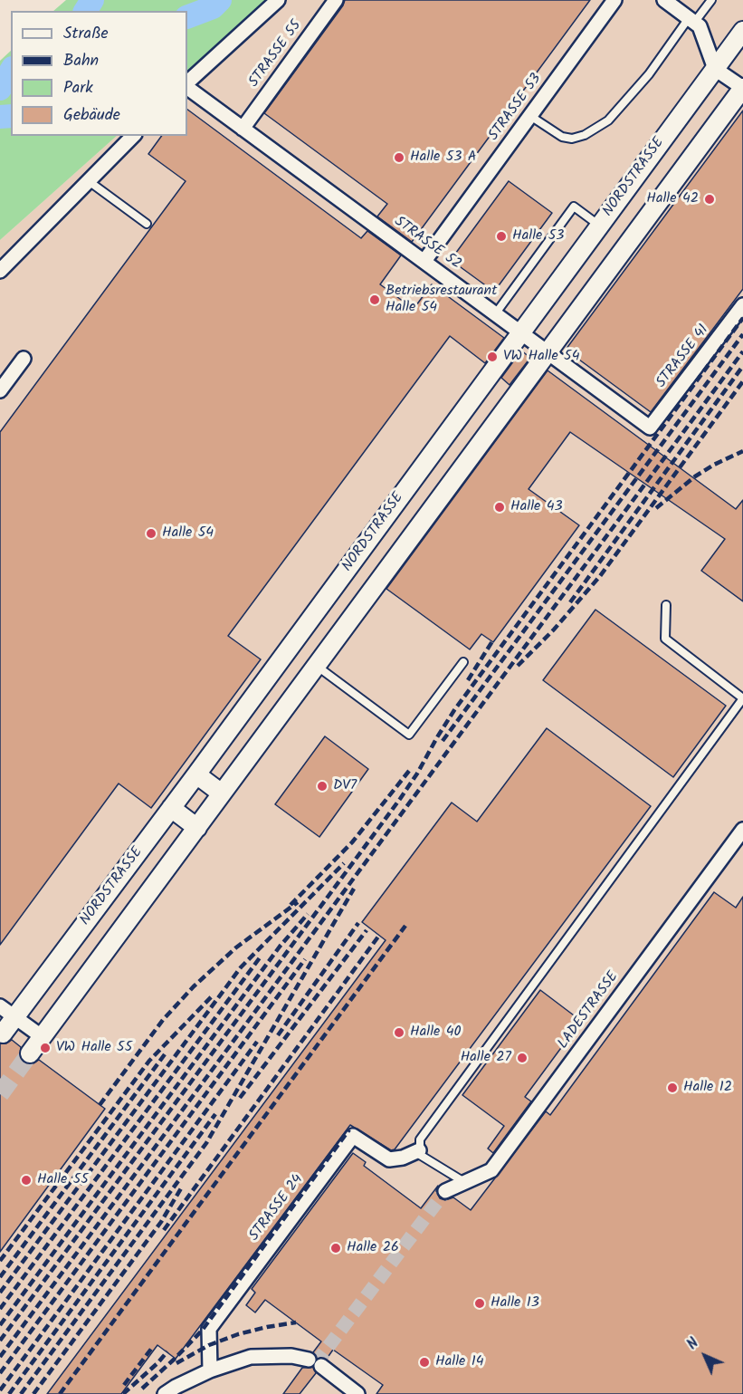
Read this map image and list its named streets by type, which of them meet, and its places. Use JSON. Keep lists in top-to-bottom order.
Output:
{
  "streets": {
    "street": [
      "STRASSE 55",
      "STRASSE 53",
      "NORDSTRASSE",
      "STRASSE 52",
      "STRASSE 41",
      "LADESTRASSE",
      "STRASSE 24"
    ]
  },
  "crossings": [
    ["STRASSE 55", "STRASSE 52"],
    ["STRASSE 53", "STRASSE 52"],
    ["NORDSTRASSE", "STRASSE 52"],
    ["STRASSE 52", "STRASSE 41"]
  ],
  "places": [
    "Halle 53 A",
    "Halle 42",
    "Halle 53",
    "Betriebsrestaurant Halle 54",
    "VW Halle 54",
    "Halle 43",
    "Halle 54",
    "DV7",
    "Halle 40",
    "VW Halle 55",
    "Halle 27",
    "Halle 12",
    "Halle 55",
    "Halle 26",
    "Halle 13",
    "Halle 14"
  ],
  "legend": [
    "Straße",
    "Bahn",
    "Park",
    "Gebäude"
  ],
  "north": "top left"
}
